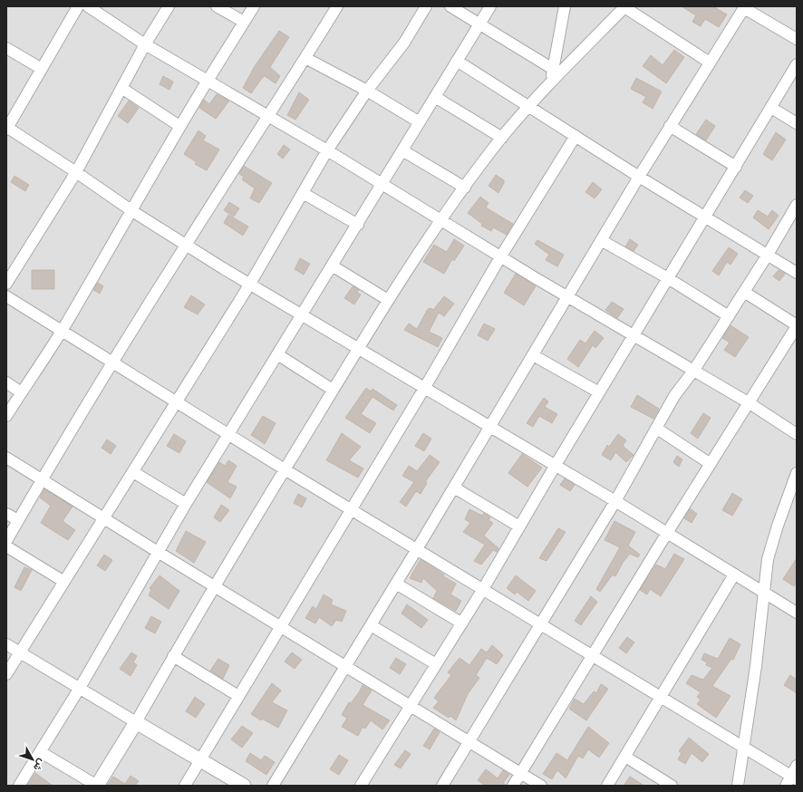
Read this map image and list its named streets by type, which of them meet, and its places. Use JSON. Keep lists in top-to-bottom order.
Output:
{
  "north": "bottom right"
}
